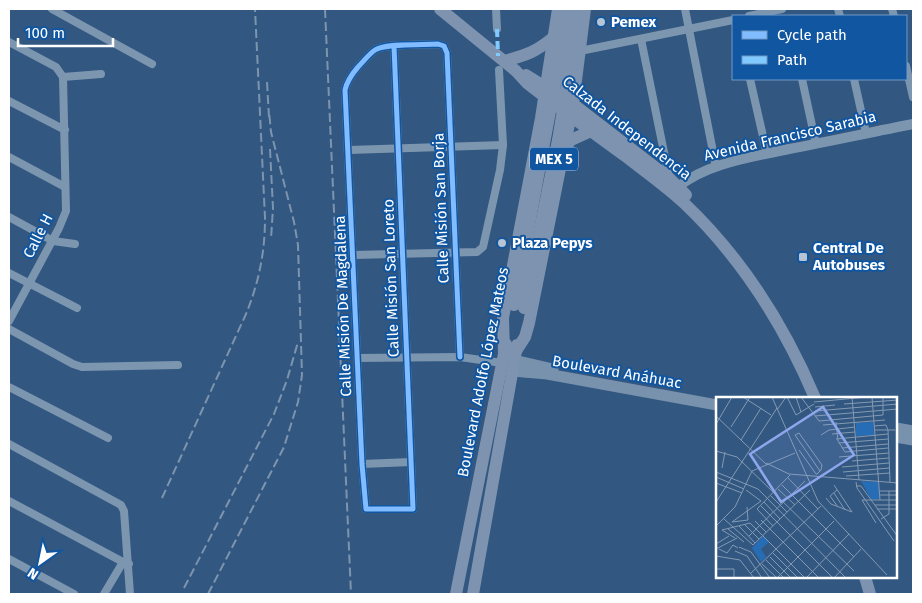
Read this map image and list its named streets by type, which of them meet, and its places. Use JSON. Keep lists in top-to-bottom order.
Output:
{
  "streets": {
    "main road": [
      "Calzada Independencia",
      "MEX 5",
      "Boulevard Adolfo López Mateos",
      "Boulevard Anáhuac"
    ],
    "street": [
      "Avenida Francisco Sarabia",
      "Calle Misión San Borja",
      "Calle H",
      "Calle Misión San Loreto",
      "Calle Misión De Magdalena"
    ]
  },
  "crossings": [
    ["Calzada Independencia", "Avenida Francisco Sarabia"],
    ["Calle Misión San Borja", "Calle Misión De Magdalena"],
    ["Calle Misión San Loreto", "Calle Misión De Magdalena"],
    ["Boulevard Adolfo López Mateos", "Boulevard Anáhuac"]
  ],
  "places": {
    "other": ["Pemex", "Plaza Pepys"],
    "transit": ["Central De Autobuses"]
  },
  "legend": ["Cycle path", "Path"],
  "scale_bar": "100 m",
  "north": "bottom left"
}
